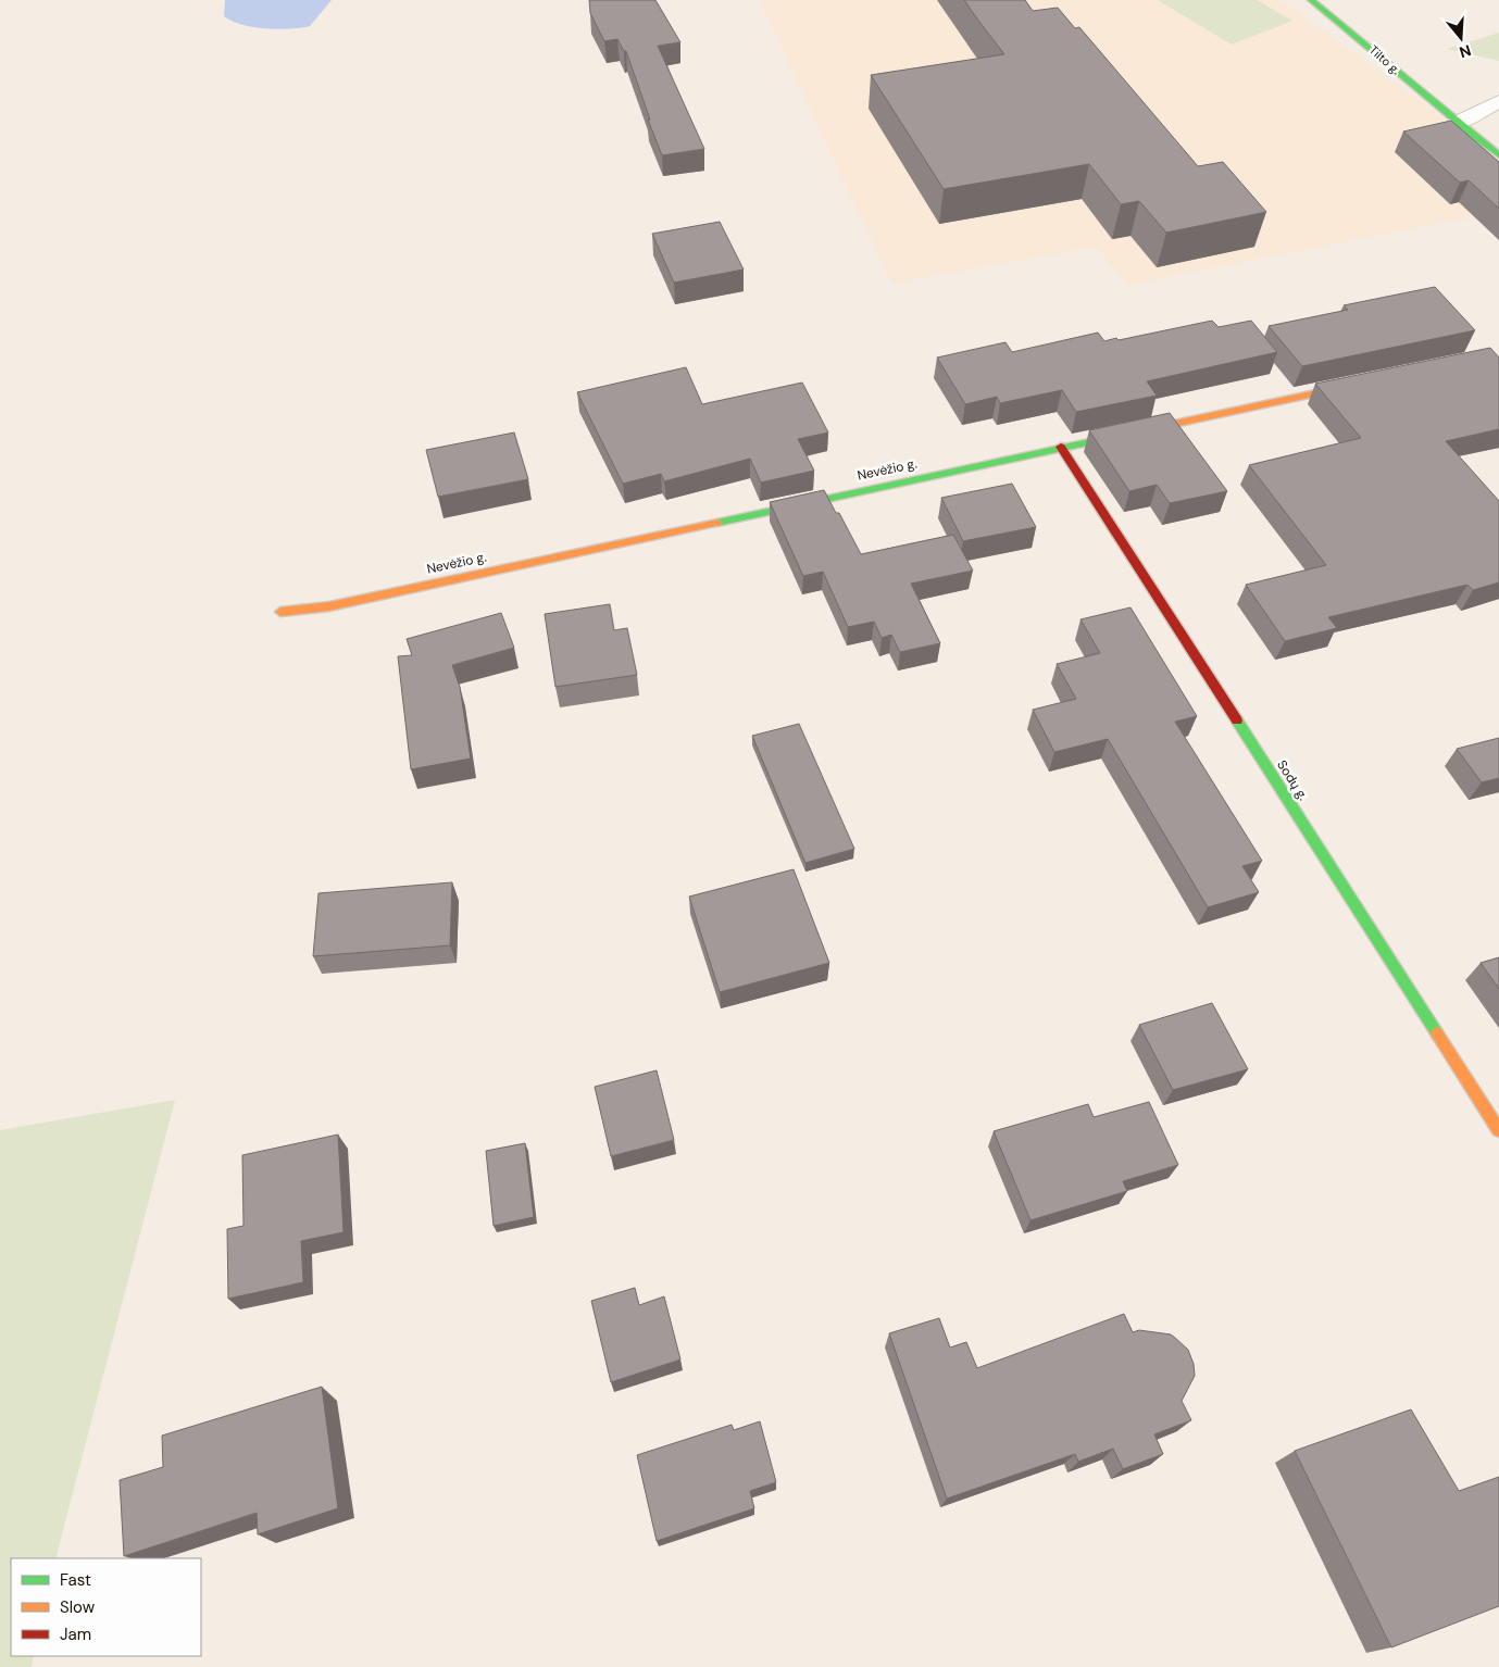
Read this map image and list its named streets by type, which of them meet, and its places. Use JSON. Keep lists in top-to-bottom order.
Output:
{
  "streets": {
    "street": ["Tilto g.", "Nevėžio g.", "Sodų g."]
  },
  "crossings": [
    ["Nevėžio g.", "Sodų g."]
  ],
  "legend": ["Fast", "Slow", "Jam"],
  "north": "bottom"
}
